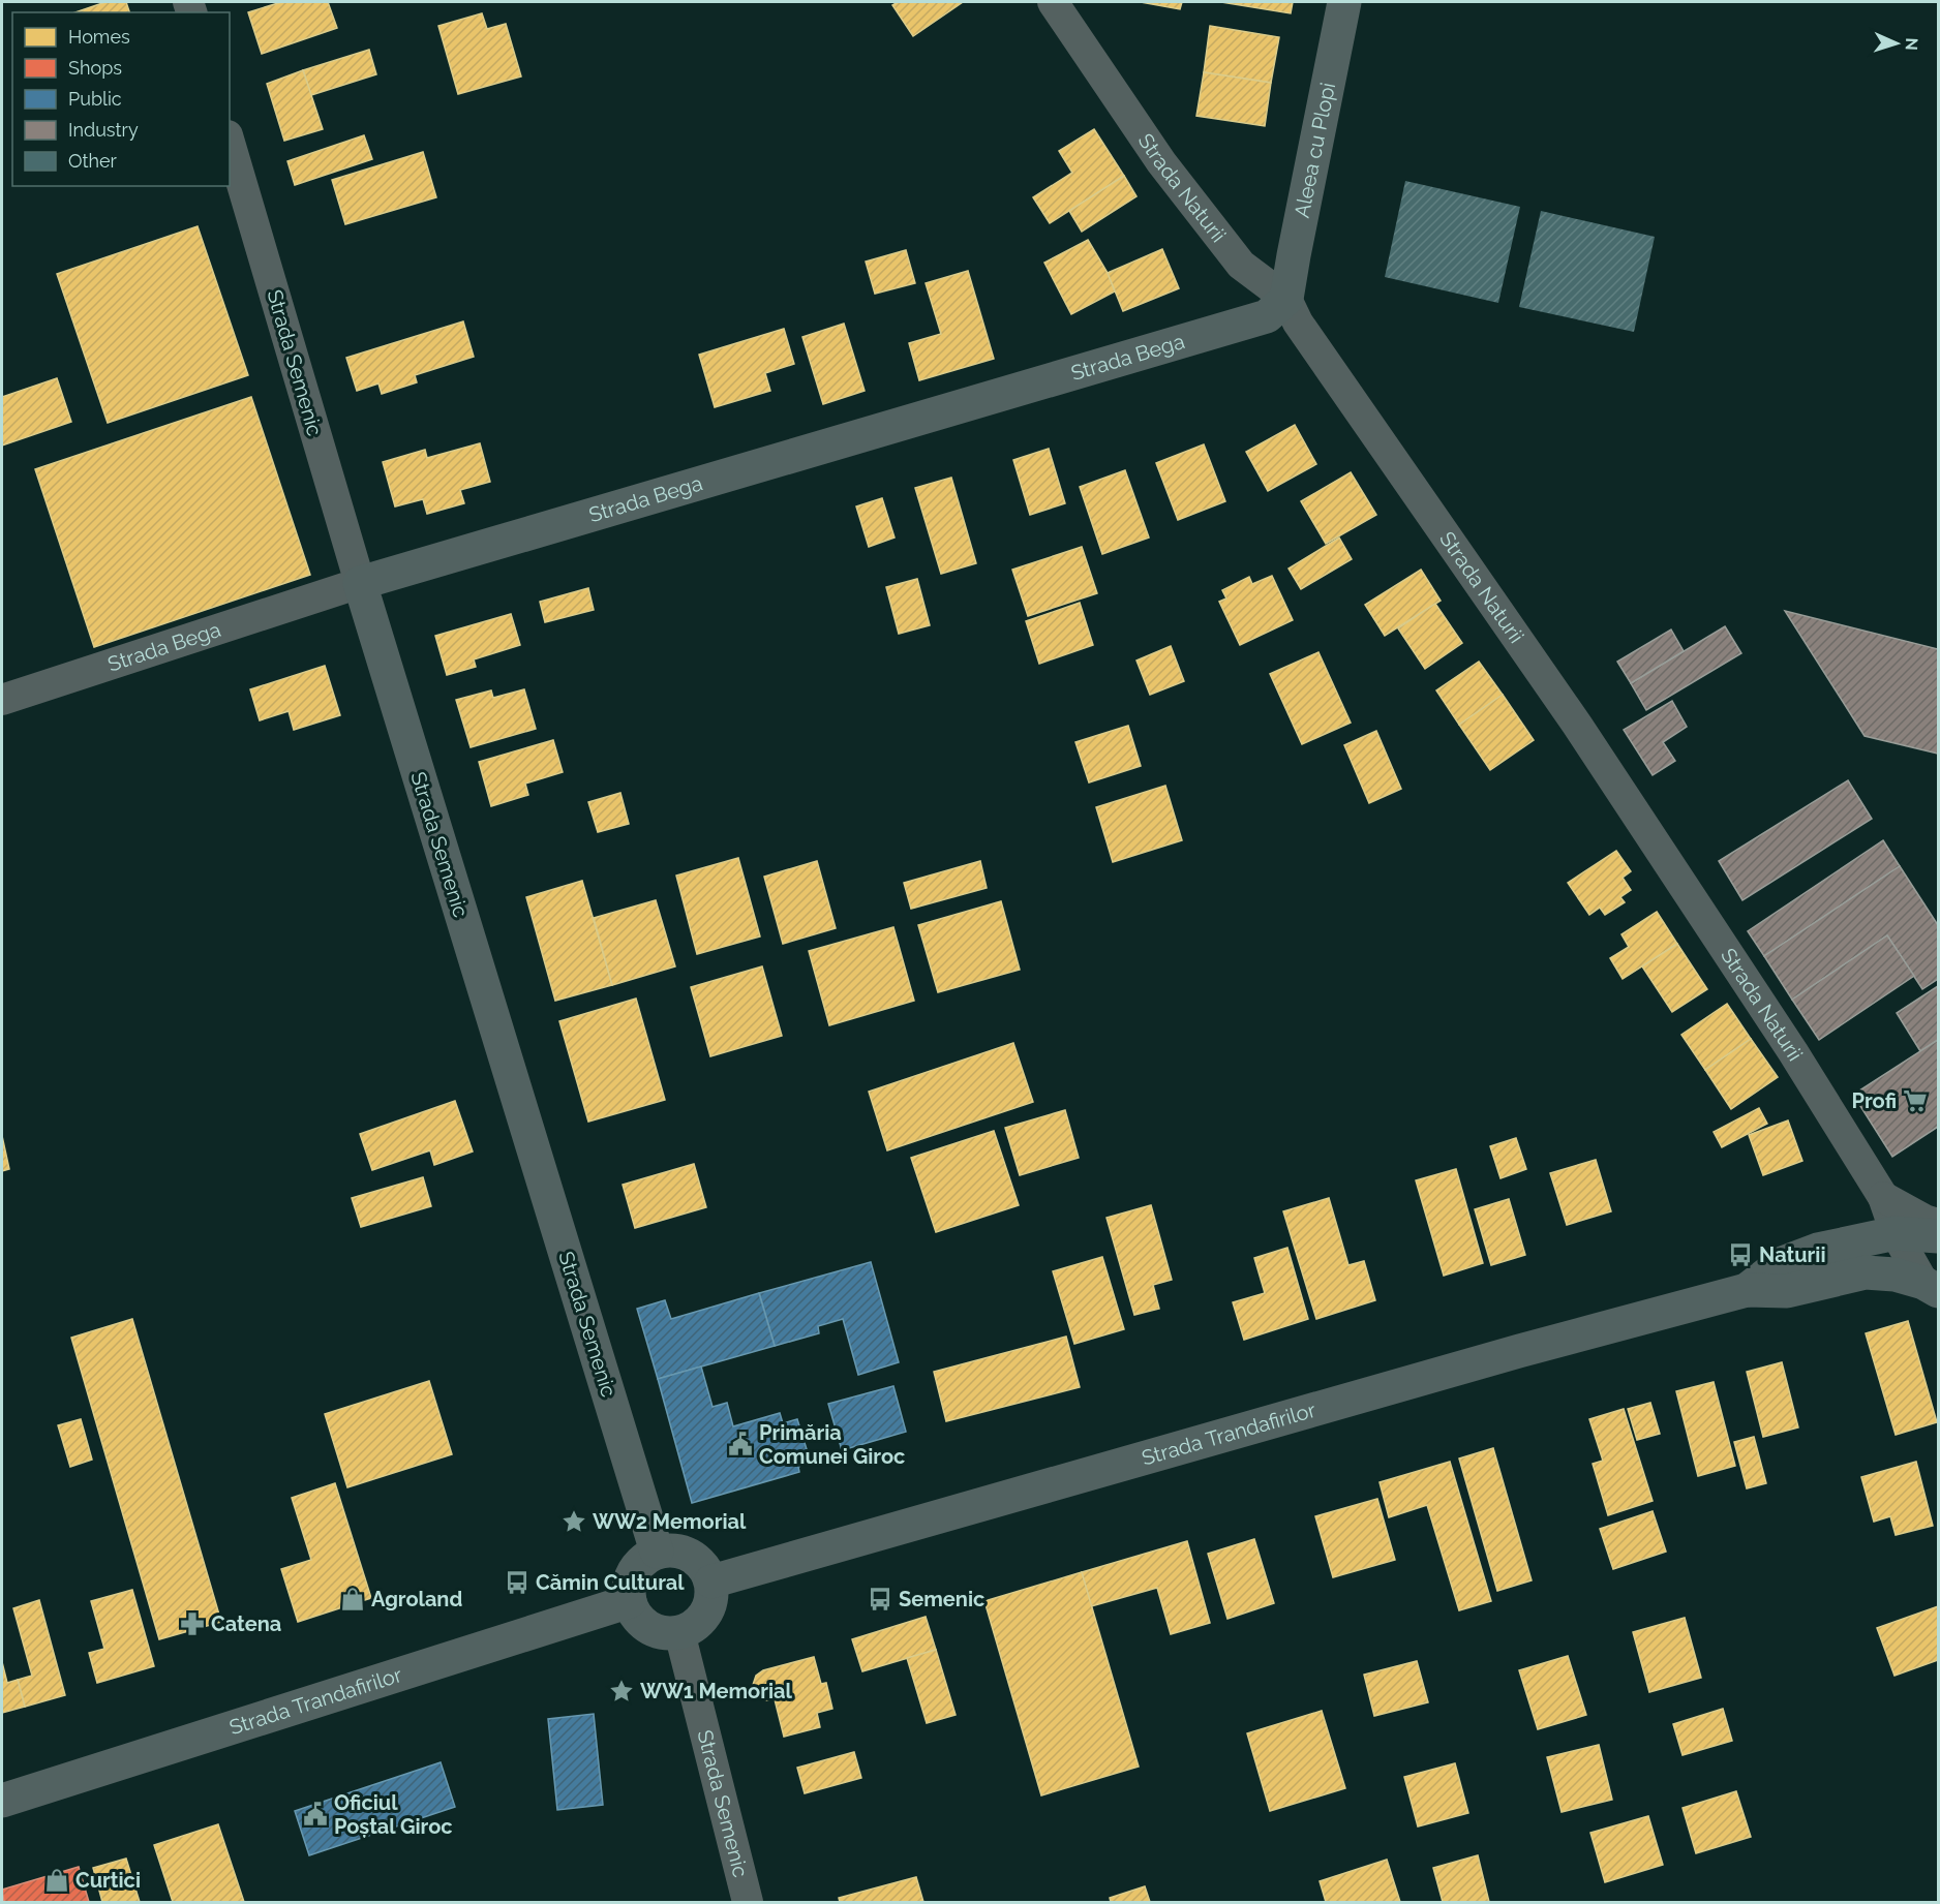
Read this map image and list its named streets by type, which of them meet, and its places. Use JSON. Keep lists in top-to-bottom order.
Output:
{
  "streets": {
    "main road": [
      "Aleea cu Plopi",
      "Strada Bega",
      "Strada Semenic",
      "Strada Trandafirilor"
    ],
    "street": ["Strada Naturii"]
  },
  "crossings": [
    ["Aleea cu Plopi", "Strada Naturii"],
    ["Aleea cu Plopi", "Strada Bega"],
    ["Strada Naturii", "Strada Bega"],
    ["Strada Naturii", "Strada Trandafirilor"],
    ["Strada Bega", "Strada Semenic"],
    ["Strada Semenic", "Strada Trandafirilor"]
  ],
  "places": {
    "supermarket": ["Profi"],
    "bus stop": ["Naturii", "Cămin Cultural", "Semenic"],
    "public building": ["Primăria Comunei Giroc", "Oficiul Poștal Giroc"],
    "place": ["WW2 Memorial", "WW1 Memorial"],
    "shop": ["Agroland", "Curtici"],
    "pharmacy": ["Catena"]
  },
  "legend": [
    "Homes",
    "Shops",
    "Public",
    "Industry",
    "Other"
  ],
  "north": "right"
}
